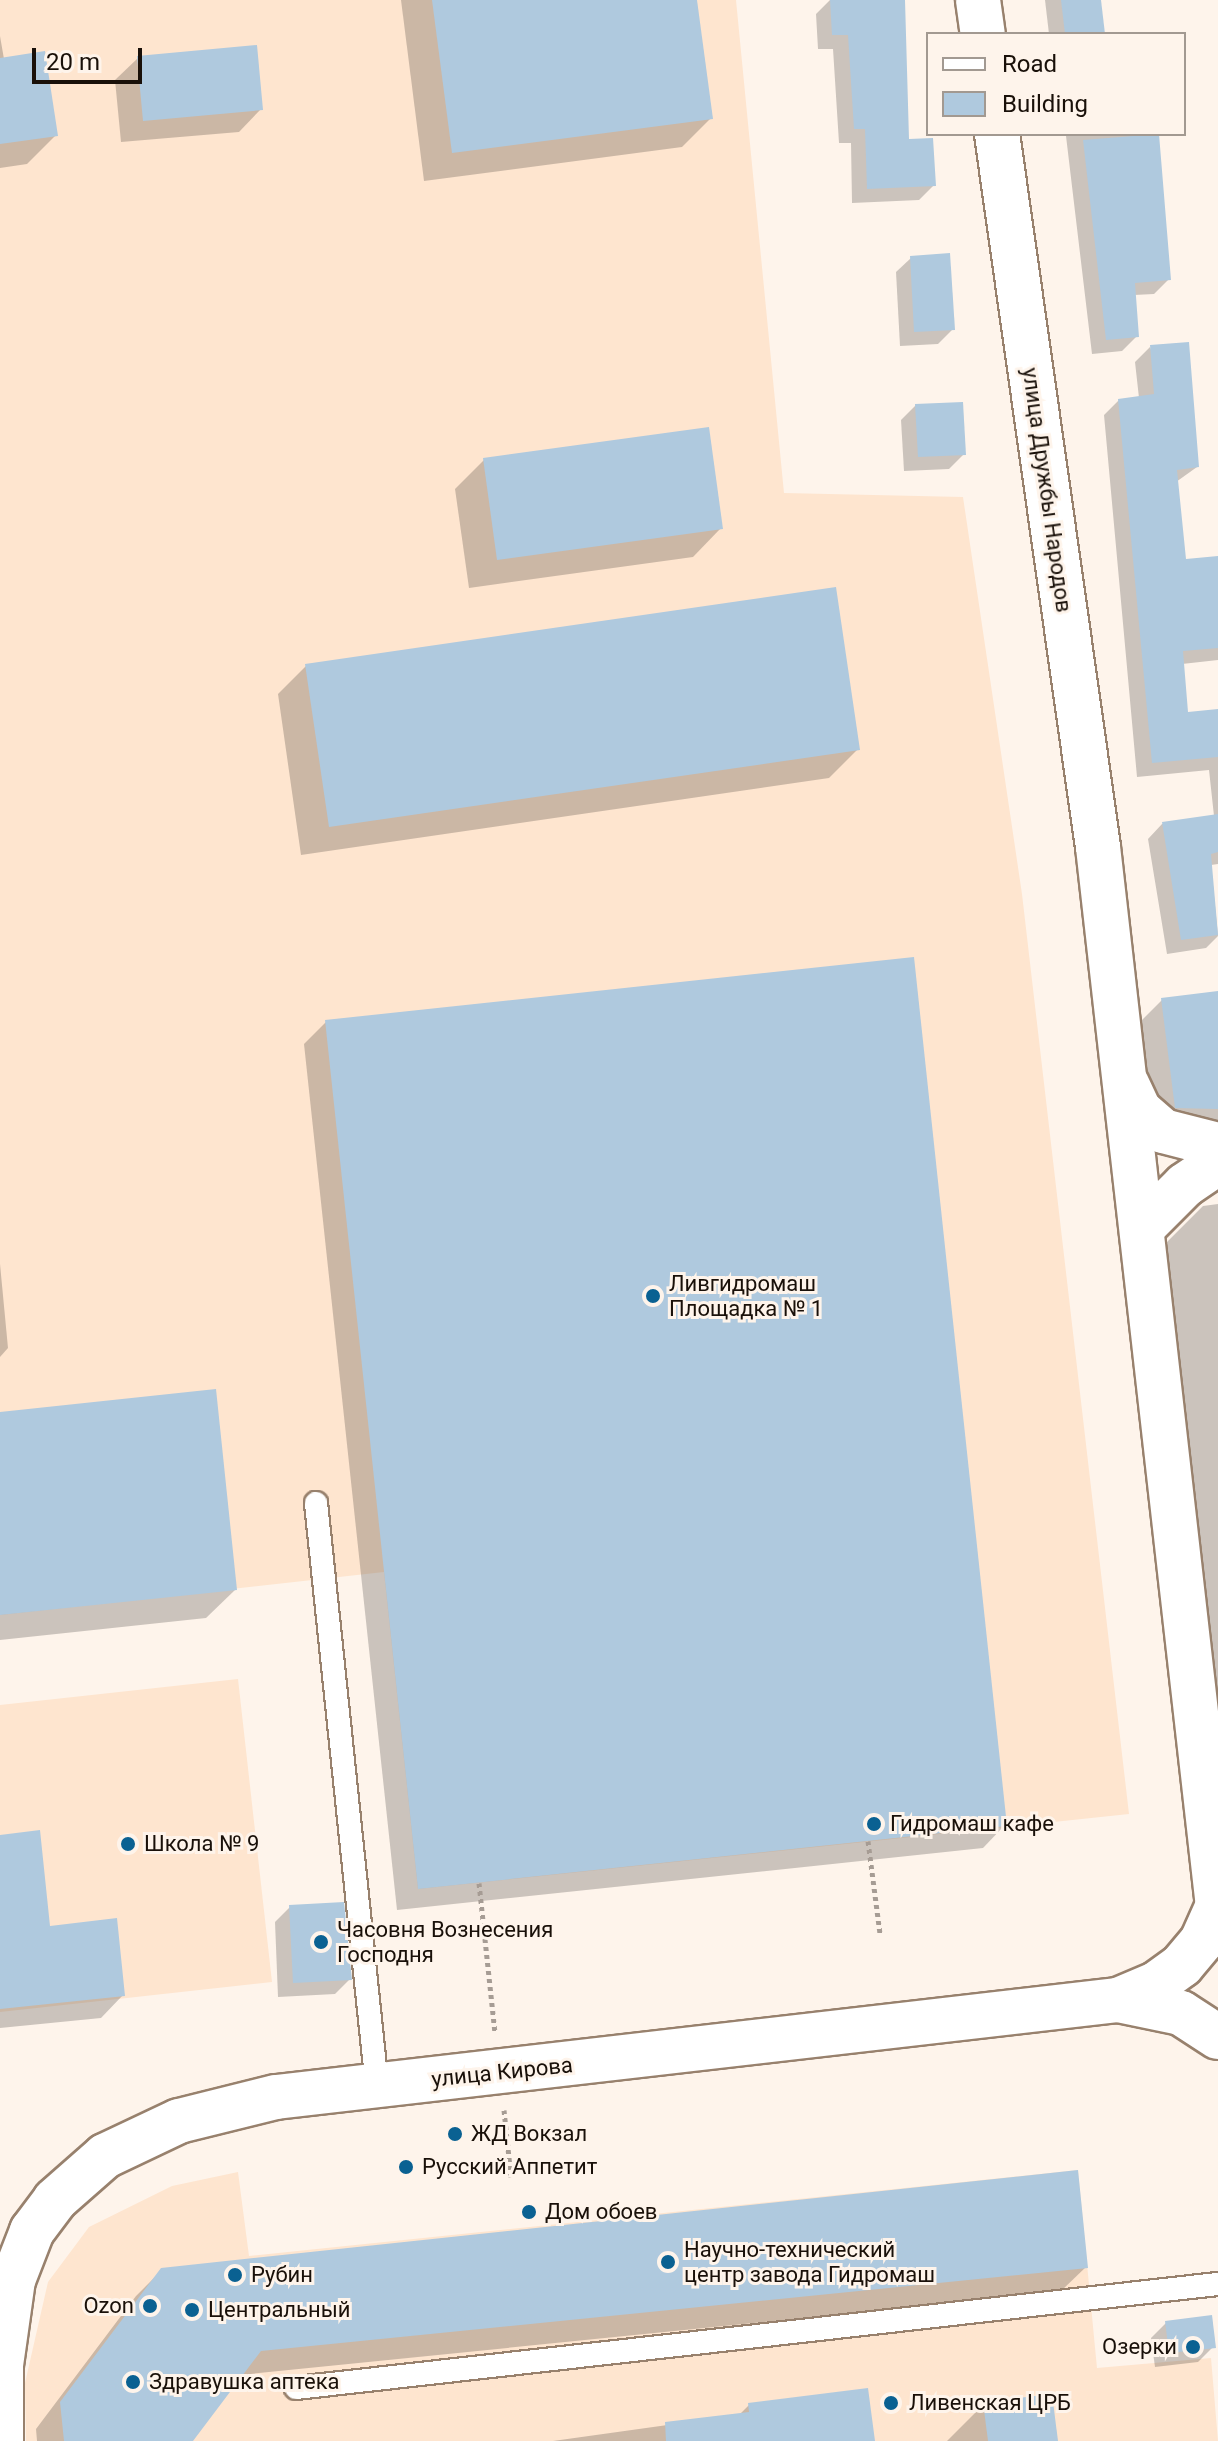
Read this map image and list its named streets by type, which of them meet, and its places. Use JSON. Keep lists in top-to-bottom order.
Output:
{
  "streets": {
    "street": ["улица Дружбы Народов", "улица Кирова"]
  },
  "places": [
    "Ливгидромаш Площадка № 1",
    "Гидромаш кафе",
    "Школа № 9",
    "Часовня Вознесения Господня",
    "ЖД Вокзал",
    "Русский Аппетит",
    "Дом обоев",
    "Научно-технический центр завода Гидромаш",
    "Рубин",
    "Ozon",
    "Центральный",
    "Озерки",
    "Здравушка аптека",
    "Ливенская ЦРБ"
  ],
  "legend": ["Road", "Building"],
  "scale_bar": "20 m"
}
